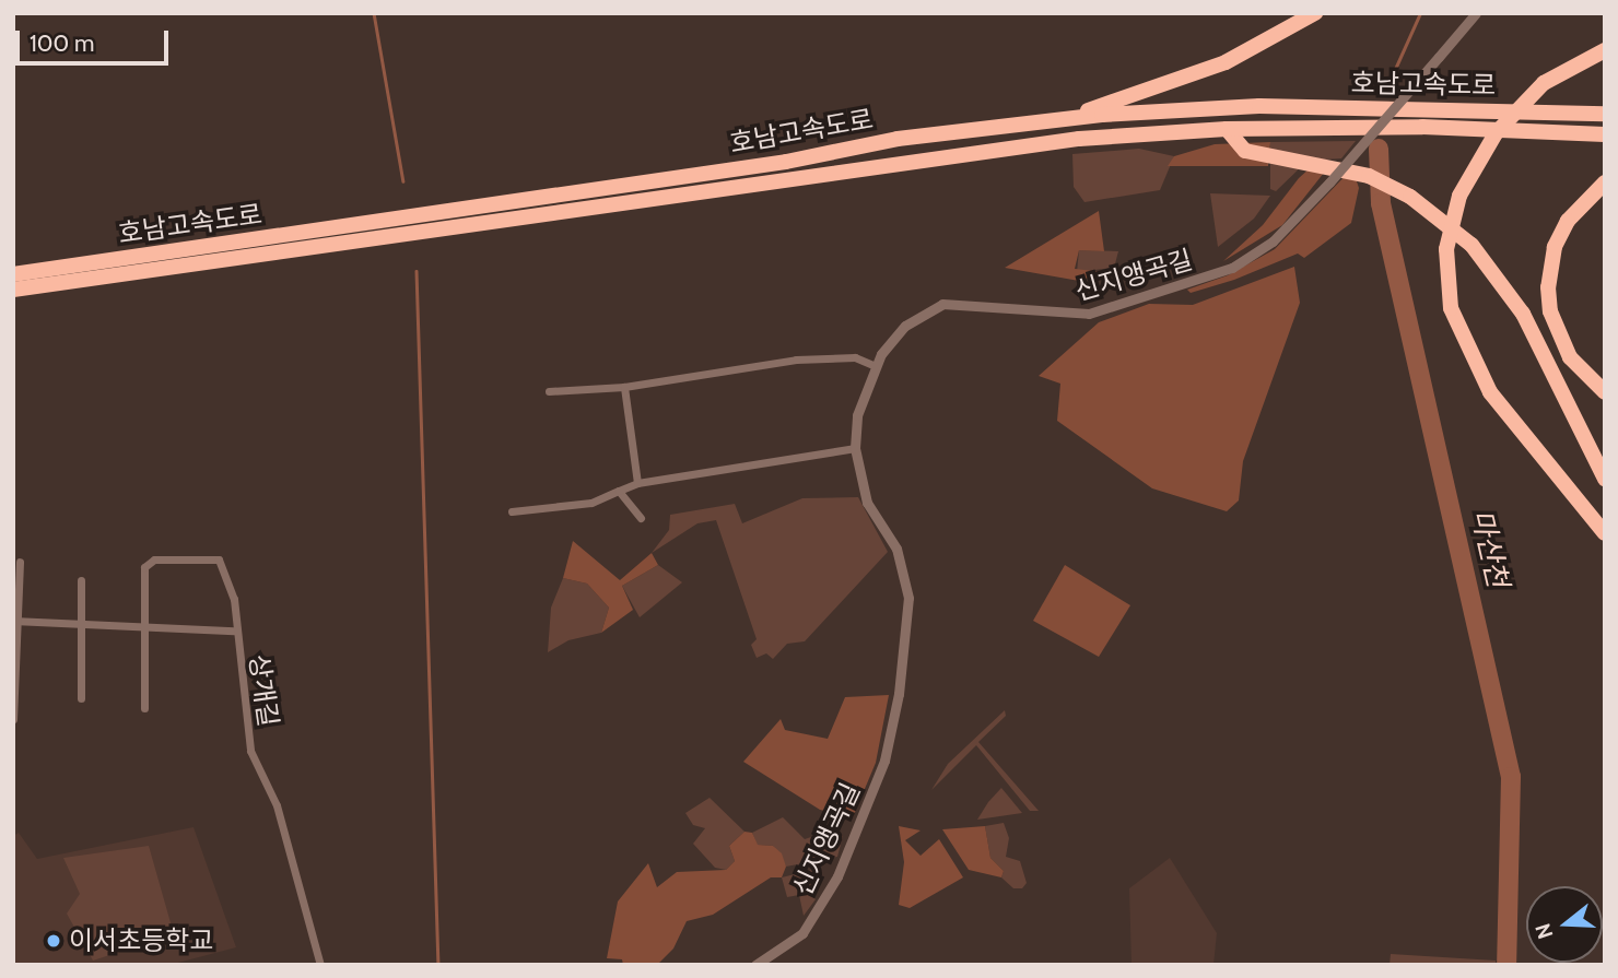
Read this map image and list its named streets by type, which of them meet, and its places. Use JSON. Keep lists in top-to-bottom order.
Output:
{
  "streets": {
    "highway": ["호남고속도로"],
    "street": ["신지앵곡길", "상개길"]
  },
  "water": ["마산천"],
  "places": ["이서초등학교"],
  "scale_bar": "100 m",
  "north": "left"
}
